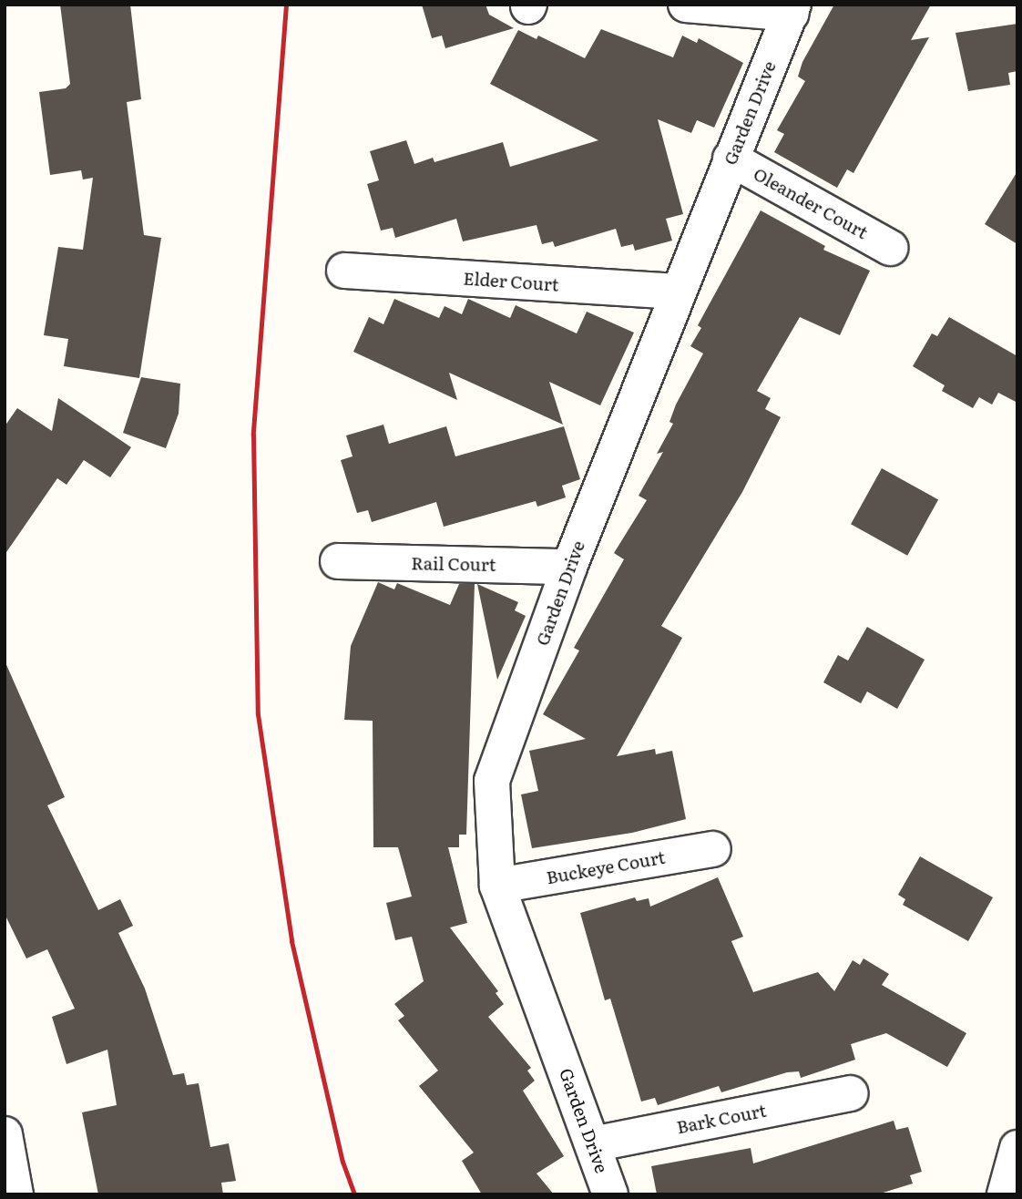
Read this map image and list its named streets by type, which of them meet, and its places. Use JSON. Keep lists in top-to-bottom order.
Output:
{
  "streets": {
    "street": [
      "Garden Drive",
      "Oleander Court",
      "Elder Court",
      "Rail Court",
      "Buckeye Court",
      "Bark Court"
    ]
  },
  "crossings": [
    ["Garden Drive", "Oleander Court"],
    ["Garden Drive", "Elder Court"],
    ["Garden Drive", "Rail Court"],
    ["Garden Drive", "Buckeye Court"],
    ["Garden Drive", "Bark Court"]
  ]
}
